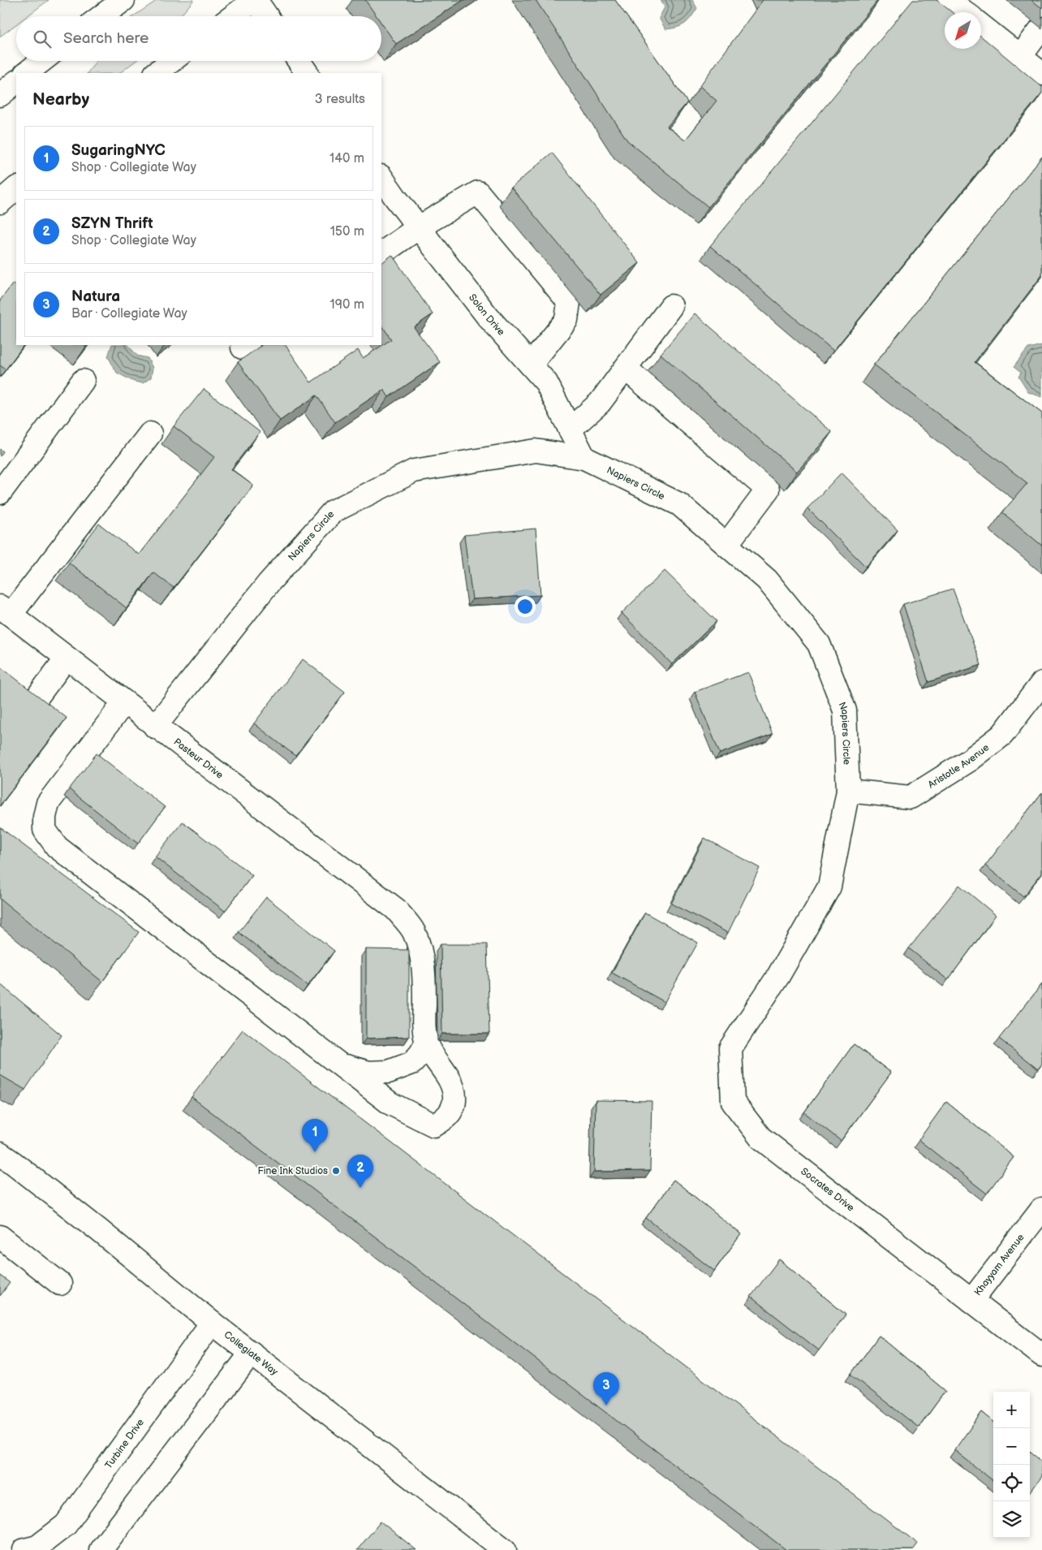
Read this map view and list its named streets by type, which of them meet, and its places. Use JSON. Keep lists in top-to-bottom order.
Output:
{
  "streets": {
    "street": [
      "Solon Drive",
      "Napiers Circle",
      "Pasteur Drive",
      "Aristotle Avenue",
      "Socrates Drive",
      "Khayyam Avenue",
      "Collegiate Way",
      "Turbine Drive"
    ]
  },
  "crossings": [
    ["Solon Drive", "Napiers Circle"],
    ["Napiers Circle", "Pasteur Drive"],
    ["Napiers Circle", "Aristotle Avenue"],
    ["Napiers Circle", "Socrates Drive"],
    ["Socrates Drive", "Khayyam Avenue"],
    ["Collegiate Way", "Turbine Drive"]
  ],
  "places": ["Fine Ink Studios"],
  "north": "bottom left",
  "page": {
    "search": "Search here",
    "heading": ["Nearby", "3 results"],
    "list": [
      {
        "mark": "1",
        "name": "SugaringNYC",
        "note": "Shop · Collegiate Way",
        "value": "140 m"
      },
      {
        "mark": "2",
        "name": "SZYN Thrift",
        "note": "Shop · Collegiate Way",
        "value": "150 m"
      },
      {
        "mark": "3",
        "name": "Natura",
        "note": "Bar · Collegiate Way",
        "value": "190 m"
      }
    ],
    "pins": ["1", "2", "3"],
    "map_buttons": ["+", "−"]
  }
}
